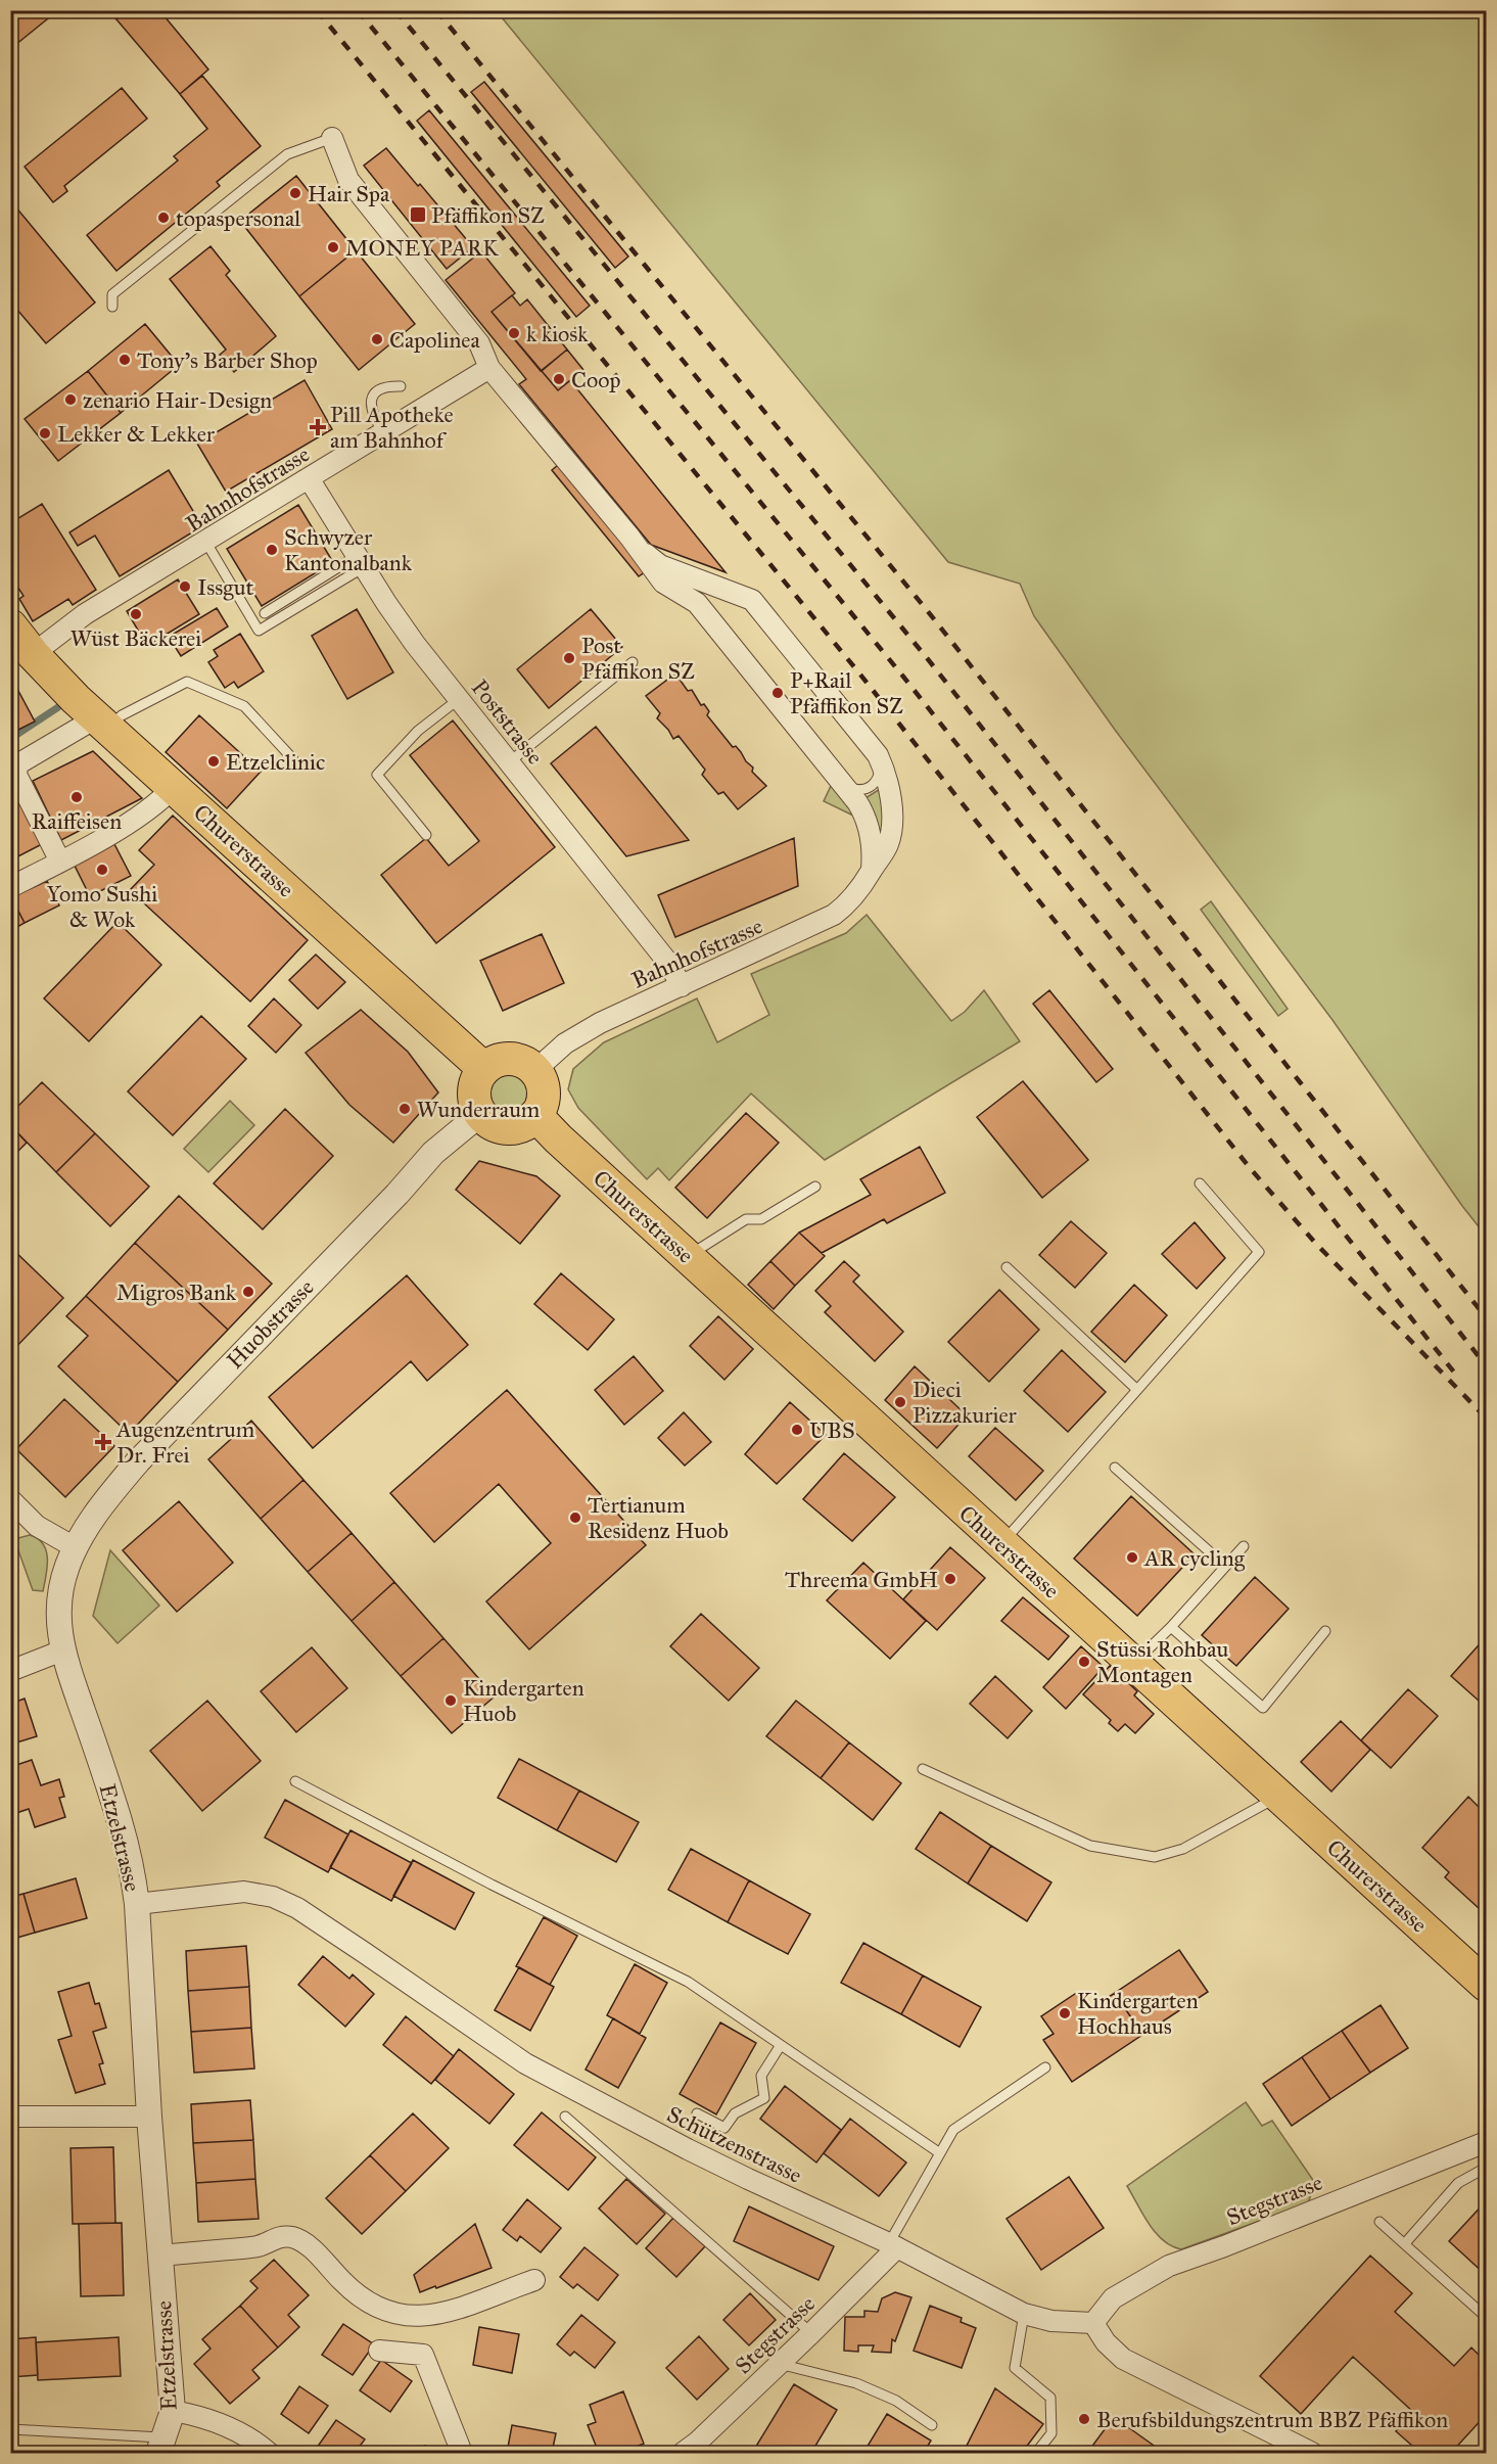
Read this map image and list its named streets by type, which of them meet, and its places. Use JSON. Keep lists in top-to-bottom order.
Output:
{
  "streets": {
    "main road": ["Churerstrasse"],
    "street": [
      "Bahnhofstrasse",
      "Poststrasse",
      "Huobstrasse",
      "Etzelstrasse",
      "Schützenstrasse",
      "Stegstrasse"
    ]
  },
  "crossings": [
    ["Bahnhofstrasse", "Poststrasse"],
    ["Bahnhofstrasse", "Churerstrasse"],
    ["Bahnhofstrasse", "Huobstrasse"],
    ["Churerstrasse", "Huobstrasse"],
    ["Huobstrasse", "Etzelstrasse"],
    ["Etzelstrasse", "Schützenstrasse"],
    ["Schützenstrasse", "Stegstrasse"]
  ],
  "places": {
    "other": [
      "Hair Spa",
      "topaspersonal",
      "MONEY PARK",
      "k kiosk",
      "Capolinea",
      "Tony's Barber Shop",
      "Coop",
      "zenario Hair-Design",
      "Lekker & Lekker",
      "Schwyzer Kantonalbank",
      "Issgut",
      "Wüst Bäckerei",
      "Post Pfäffikon SZ",
      "P+Rail Pfäffikon SZ",
      "Etzelclinic",
      "Raiffeisen",
      "Yomo Sushi & Wok",
      "Wunderraum",
      "Migros Bank",
      "Dieci Pizzakurier",
      "UBS",
      "Tertianum Residenz Huob",
      "AR cycling",
      "Threema GmbH",
      "Stüssi Rohbau Montagen",
      "Kindergarten Huob",
      "Kindergarten Hochhaus",
      "Berufsbildungszentrum BBZ Pfäffikon"
    ],
    "transit": ["Pfäffikon SZ"],
    "health": ["Pill Apotheke am Bahnhof", "Augenzentrum Dr. Frei"]
  }
}
